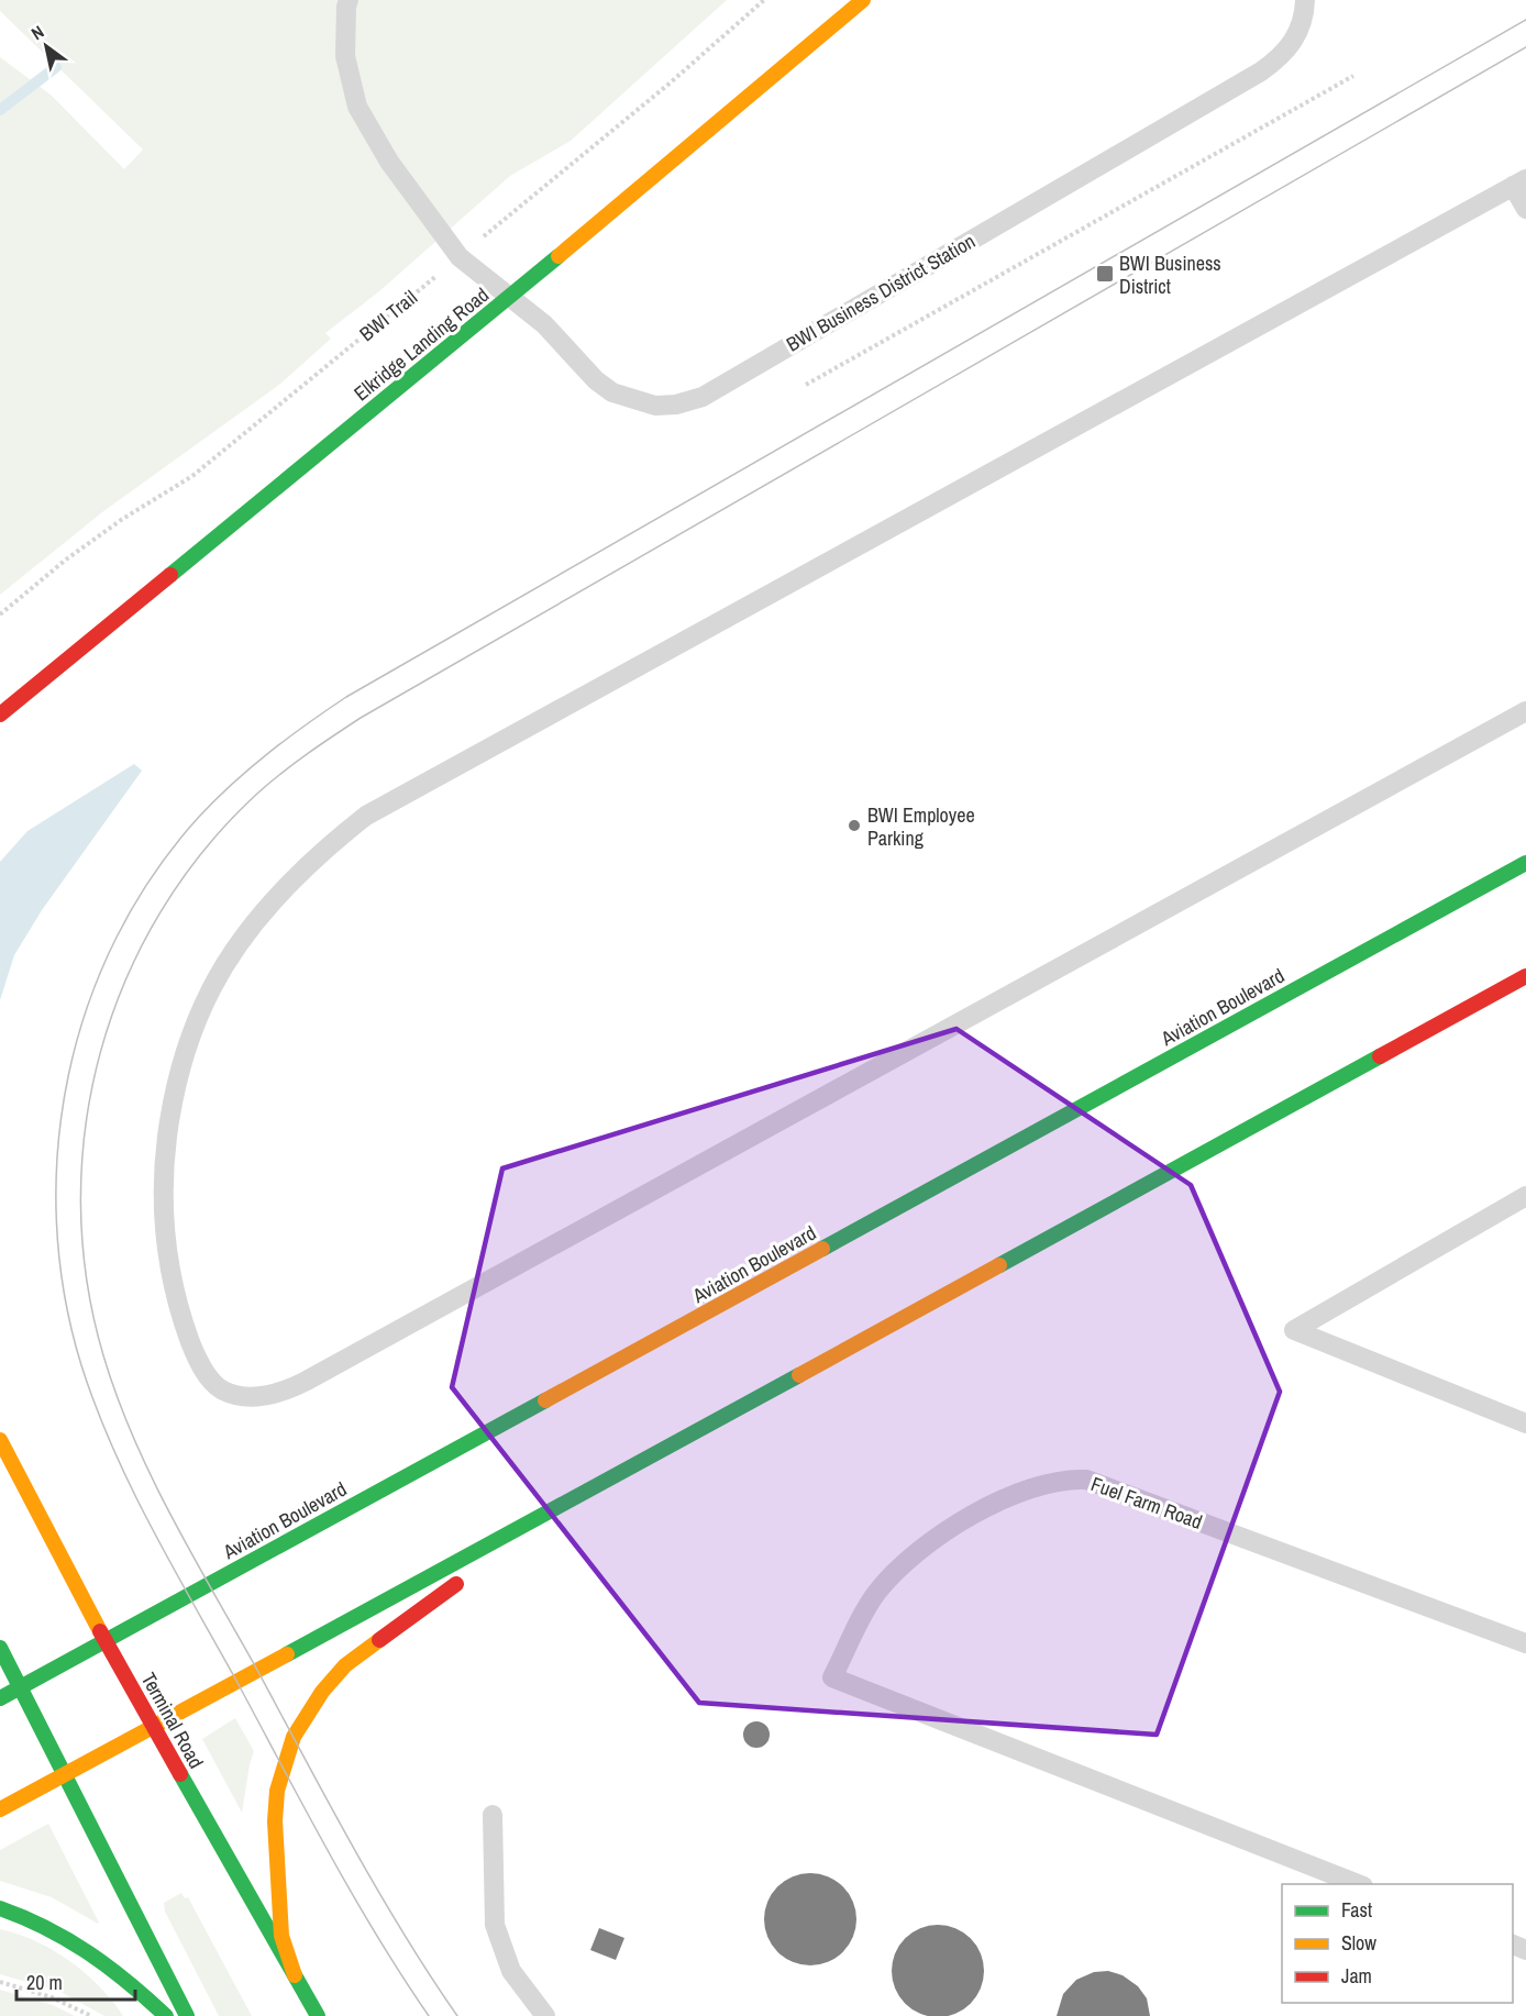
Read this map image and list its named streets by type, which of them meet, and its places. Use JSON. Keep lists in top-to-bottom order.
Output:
{
  "streets": {
    "main road": ["Elkridge Landing Road", "Aviation Boulevard", "Terminal Road"],
    "lane": ["BWI Business District Station", "Fuel Farm Road"],
    "path": ["BWI Trail"]
  },
  "crossings": [
    ["BWI Business District Station", "BWI Trail"],
    ["BWI Business District Station", "Elkridge Landing Road"],
    ["Aviation Boulevard", "Terminal Road"]
  ],
  "places": {
    "transit": ["BWI Business District"],
    "other": ["BWI Employee Parking"]
  },
  "legend": ["Fast", "Slow", "Jam"],
  "scale_bar": "20 m",
  "north": "top left"
}
